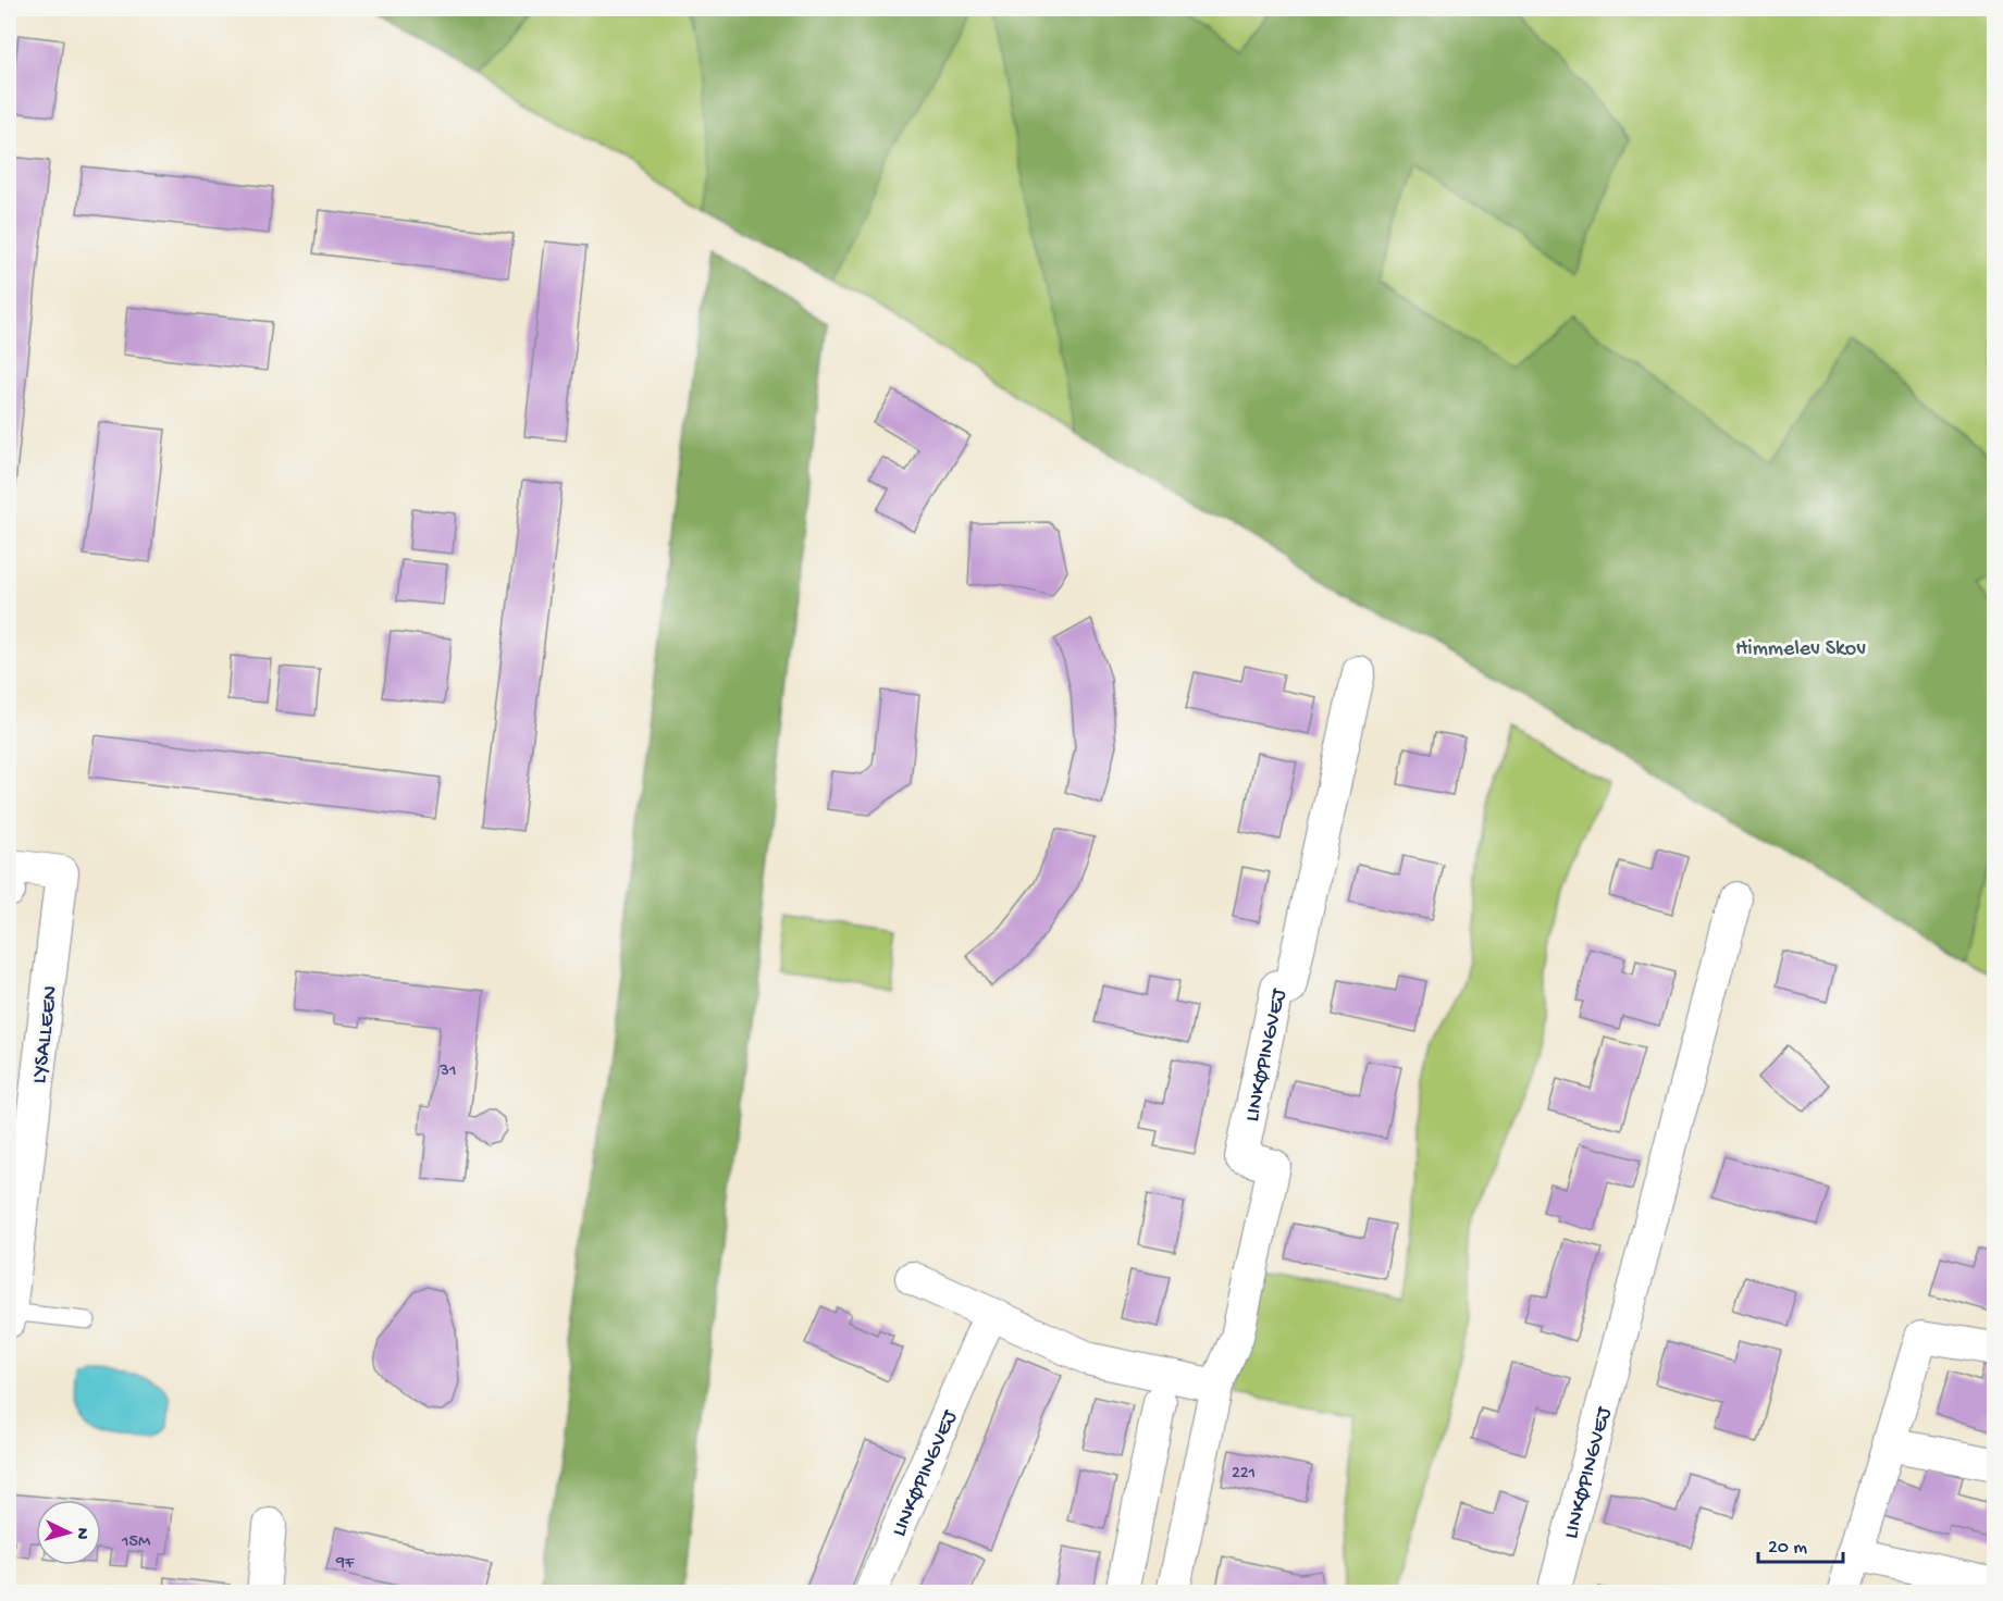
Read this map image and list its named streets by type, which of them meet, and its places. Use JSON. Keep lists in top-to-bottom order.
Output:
{
  "streets": {
    "street": ["LYSALLEEN", "LINKØPINGVEJ"]
  },
  "parks": ["Himmelev Skov"],
  "house_numbers": [
    "31",
    "221",
    "15M",
    "9F"
  ],
  "scale_bar": "20 m",
  "north": "right"
}
